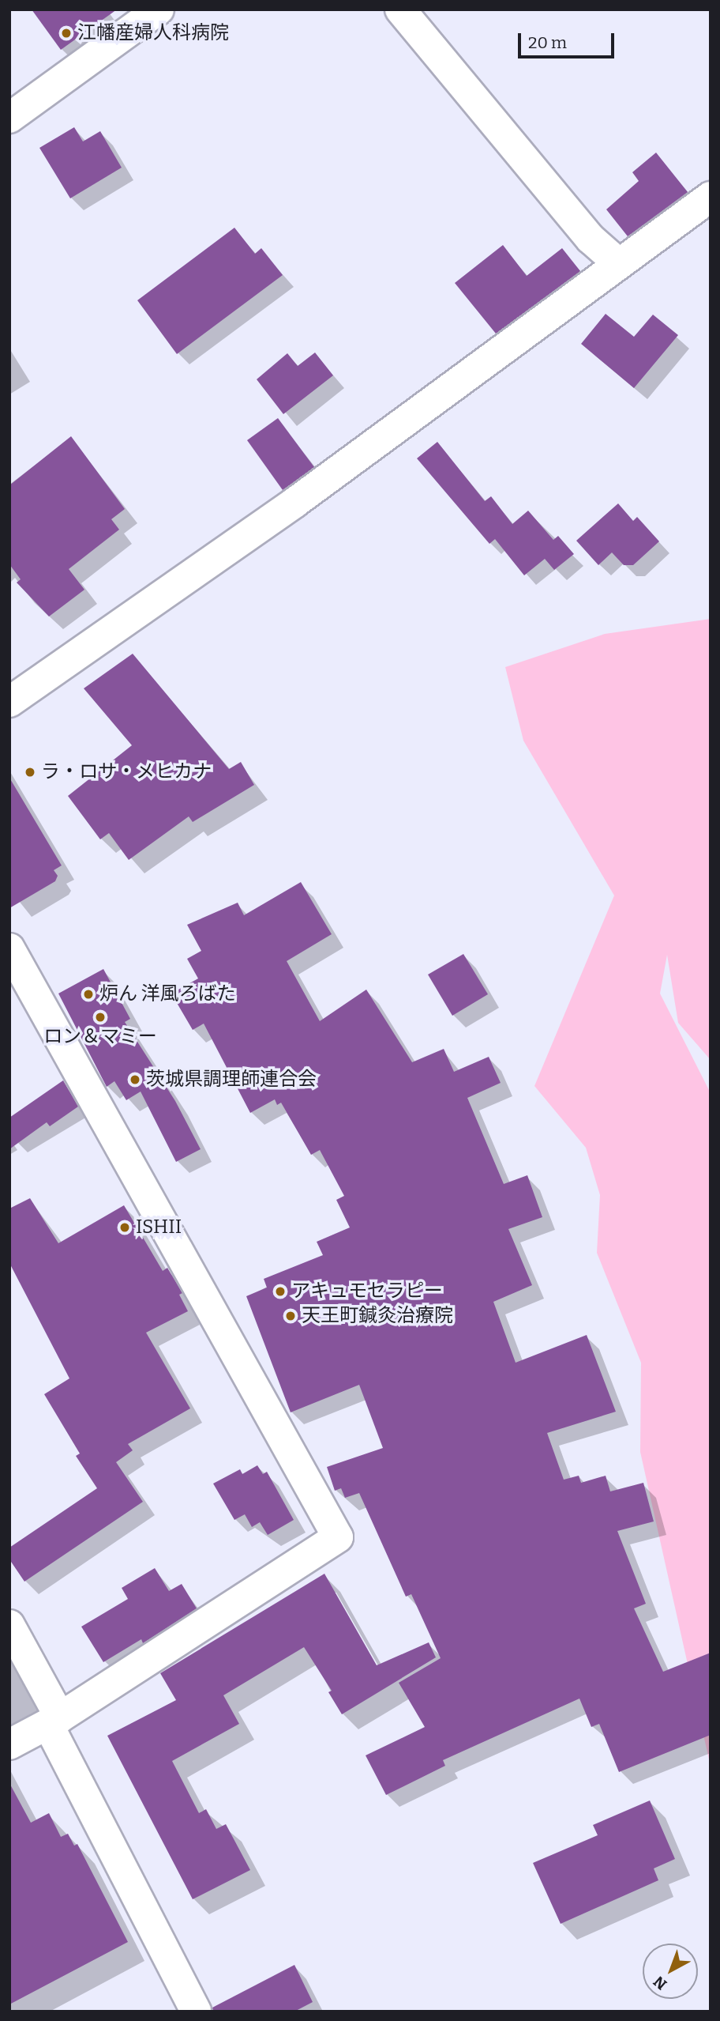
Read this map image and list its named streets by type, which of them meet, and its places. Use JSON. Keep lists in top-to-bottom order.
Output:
{
  "places": [
    "江幡産婦人科病院",
    "ラ・ロサ・メヒカナ",
    "炉ん 洋風ろばた",
    "ロン＆マミー",
    "茨城県調理師連合会",
    "ISHII",
    "アキュモセラピー",
    "天王町鍼灸治療院"
  ],
  "scale_bar": "20 m",
  "north": "bottom left"
}
